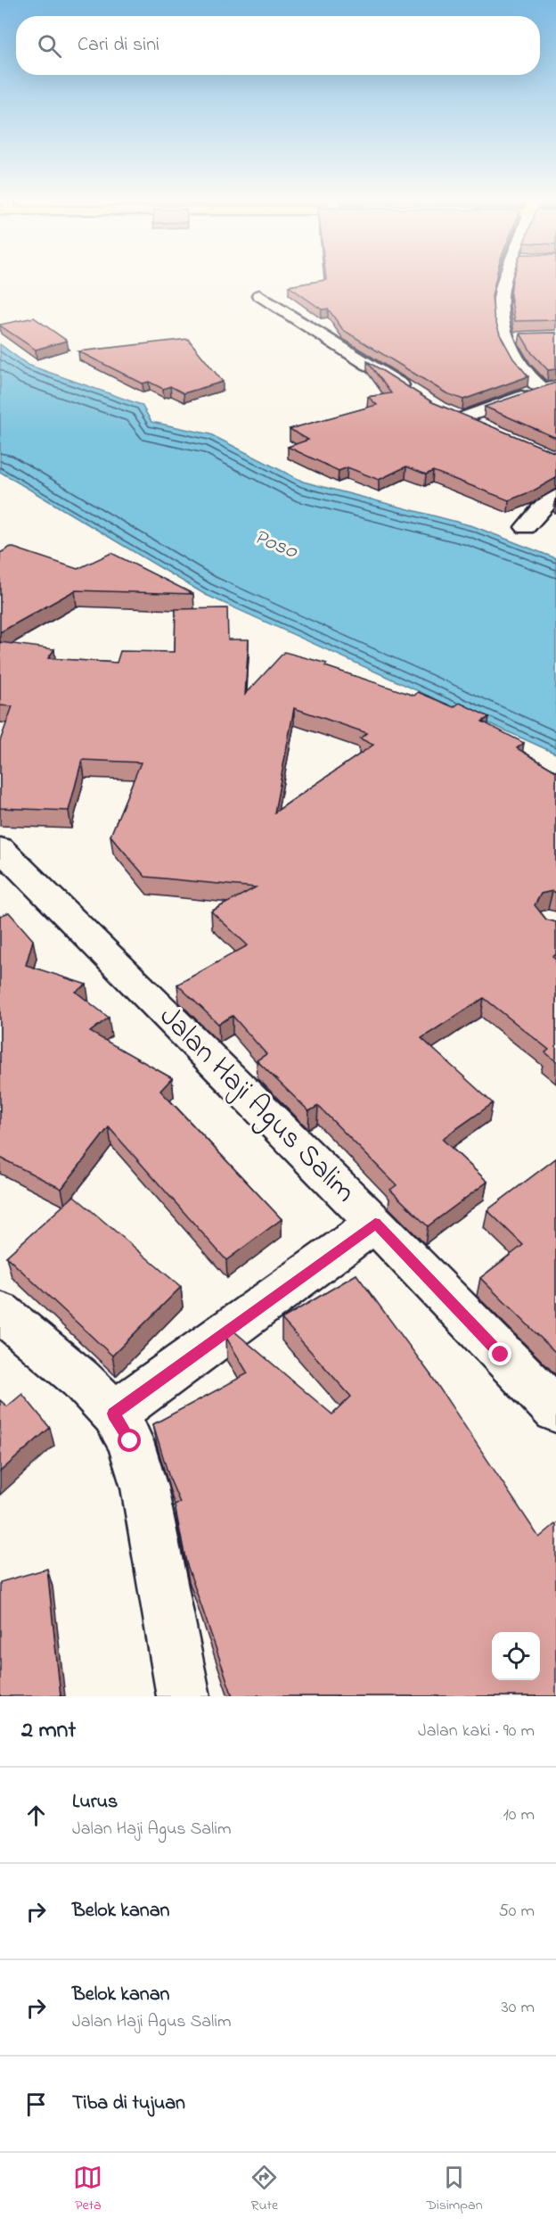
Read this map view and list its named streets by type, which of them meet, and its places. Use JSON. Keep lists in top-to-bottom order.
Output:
{
  "streets": {
    "street": ["Jalan Haji Agus Salim"]
  },
  "water": ["Poso"],
  "page": {
    "search": "Cari di sini",
    "heading": ["2 mnt", "Jalan kaki · 90 m"],
    "list": [
      ["Lurus", "Jalan Haji Agus Salim", "10 m"],
      ["Belok kanan", "50 m"],
      ["Belok kanan", "Jalan Haji Agus Salim", "30 m"],
      "Tiba di tujuan"
    ],
    "nav": ["Peta", "Rute", "Disimpan"]
  }
}
